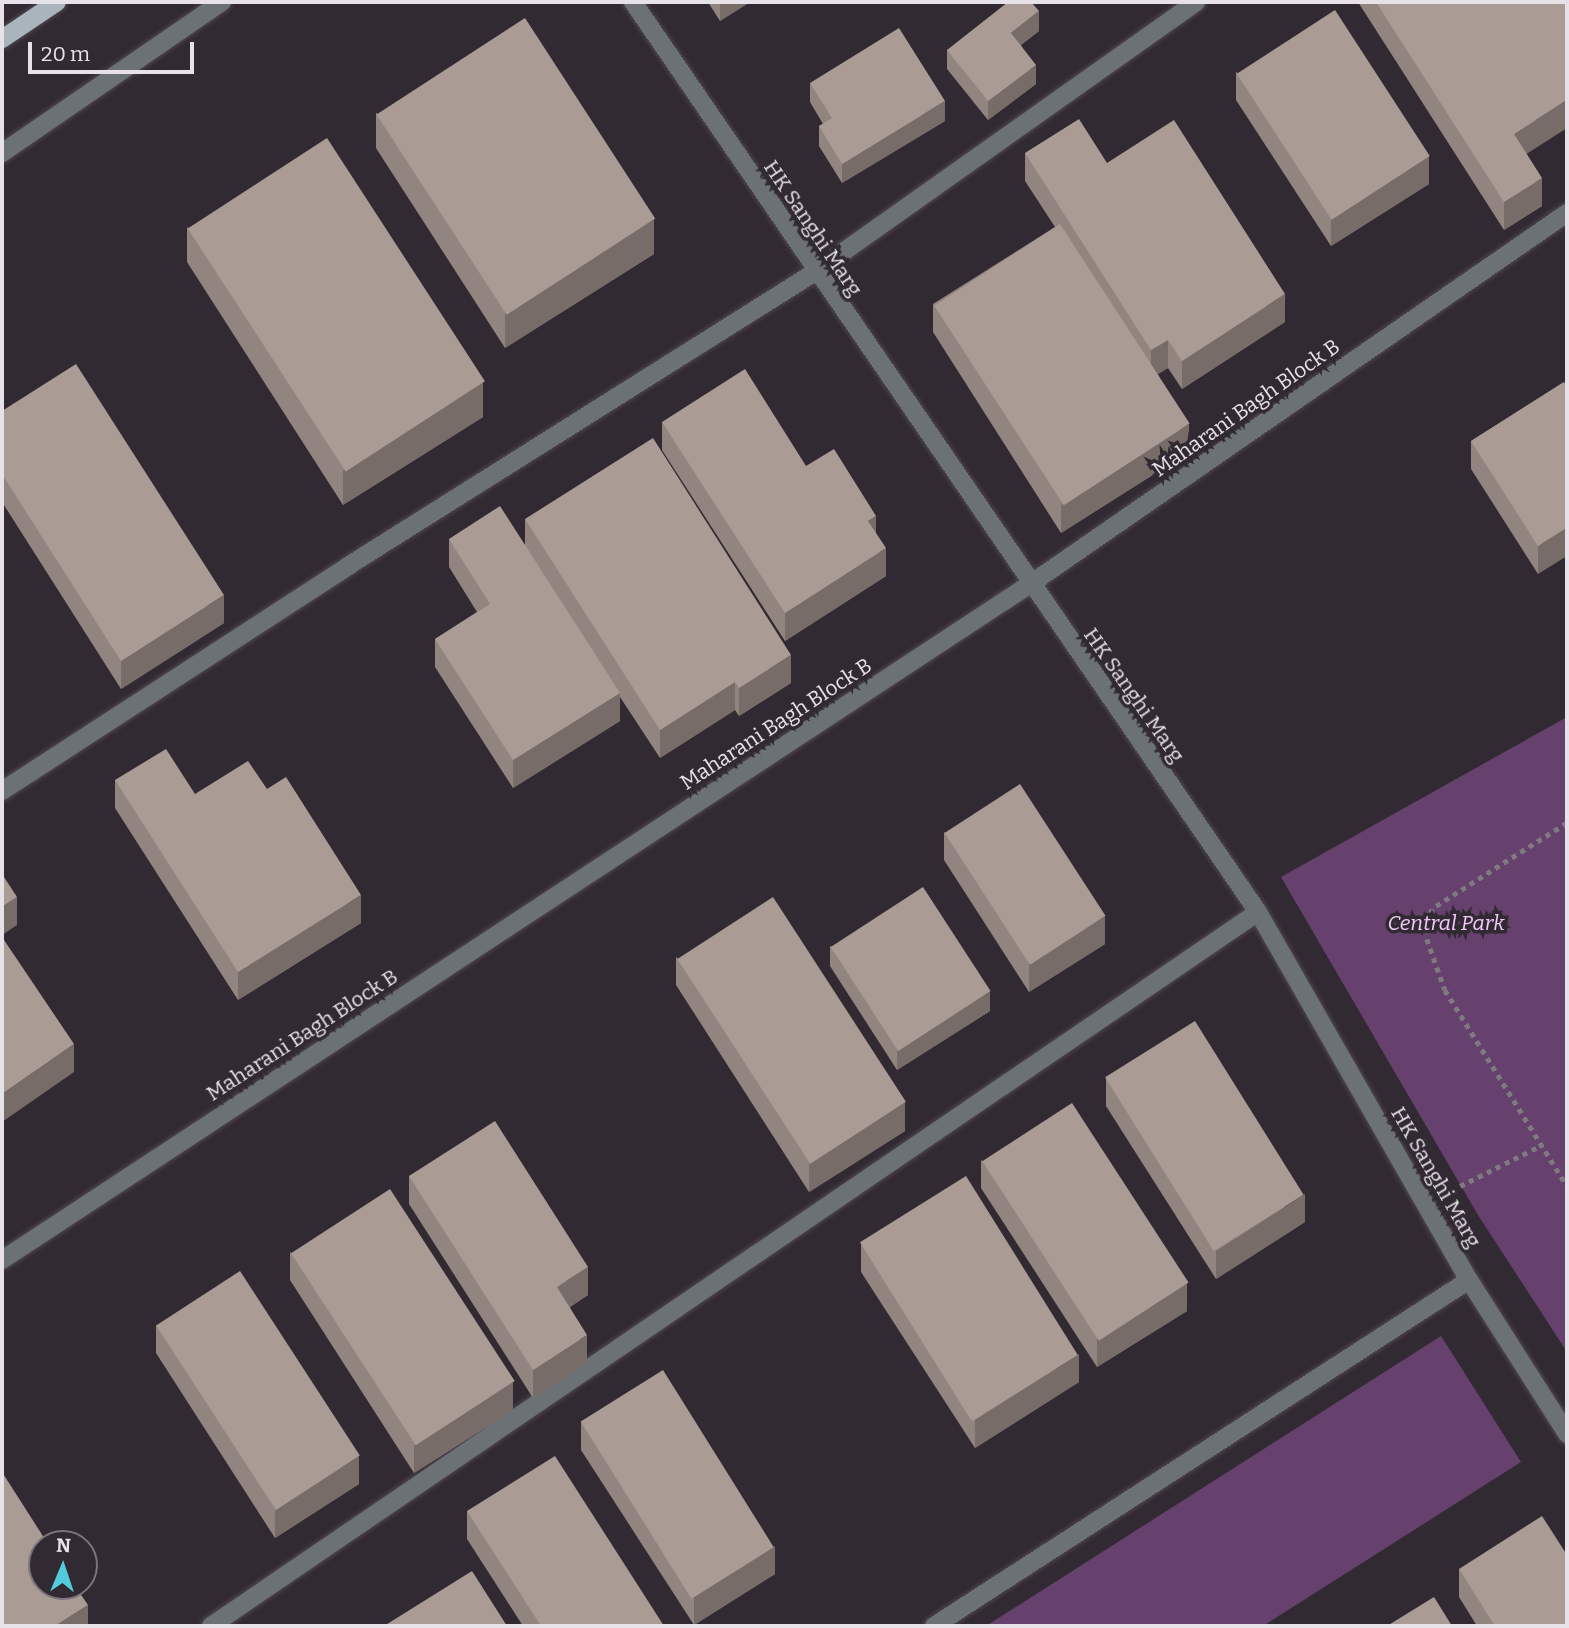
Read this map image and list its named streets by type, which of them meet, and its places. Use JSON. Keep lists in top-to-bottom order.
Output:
{
  "streets": {
    "street": ["HK Sanghi Marg", "Maharani Bagh Block B"]
  },
  "crossings": [
    ["HK Sanghi Marg", "Maharani Bagh Block B"]
  ],
  "parks": ["Central Park"],
  "scale_bar": "20 m",
  "north": "top"
}
